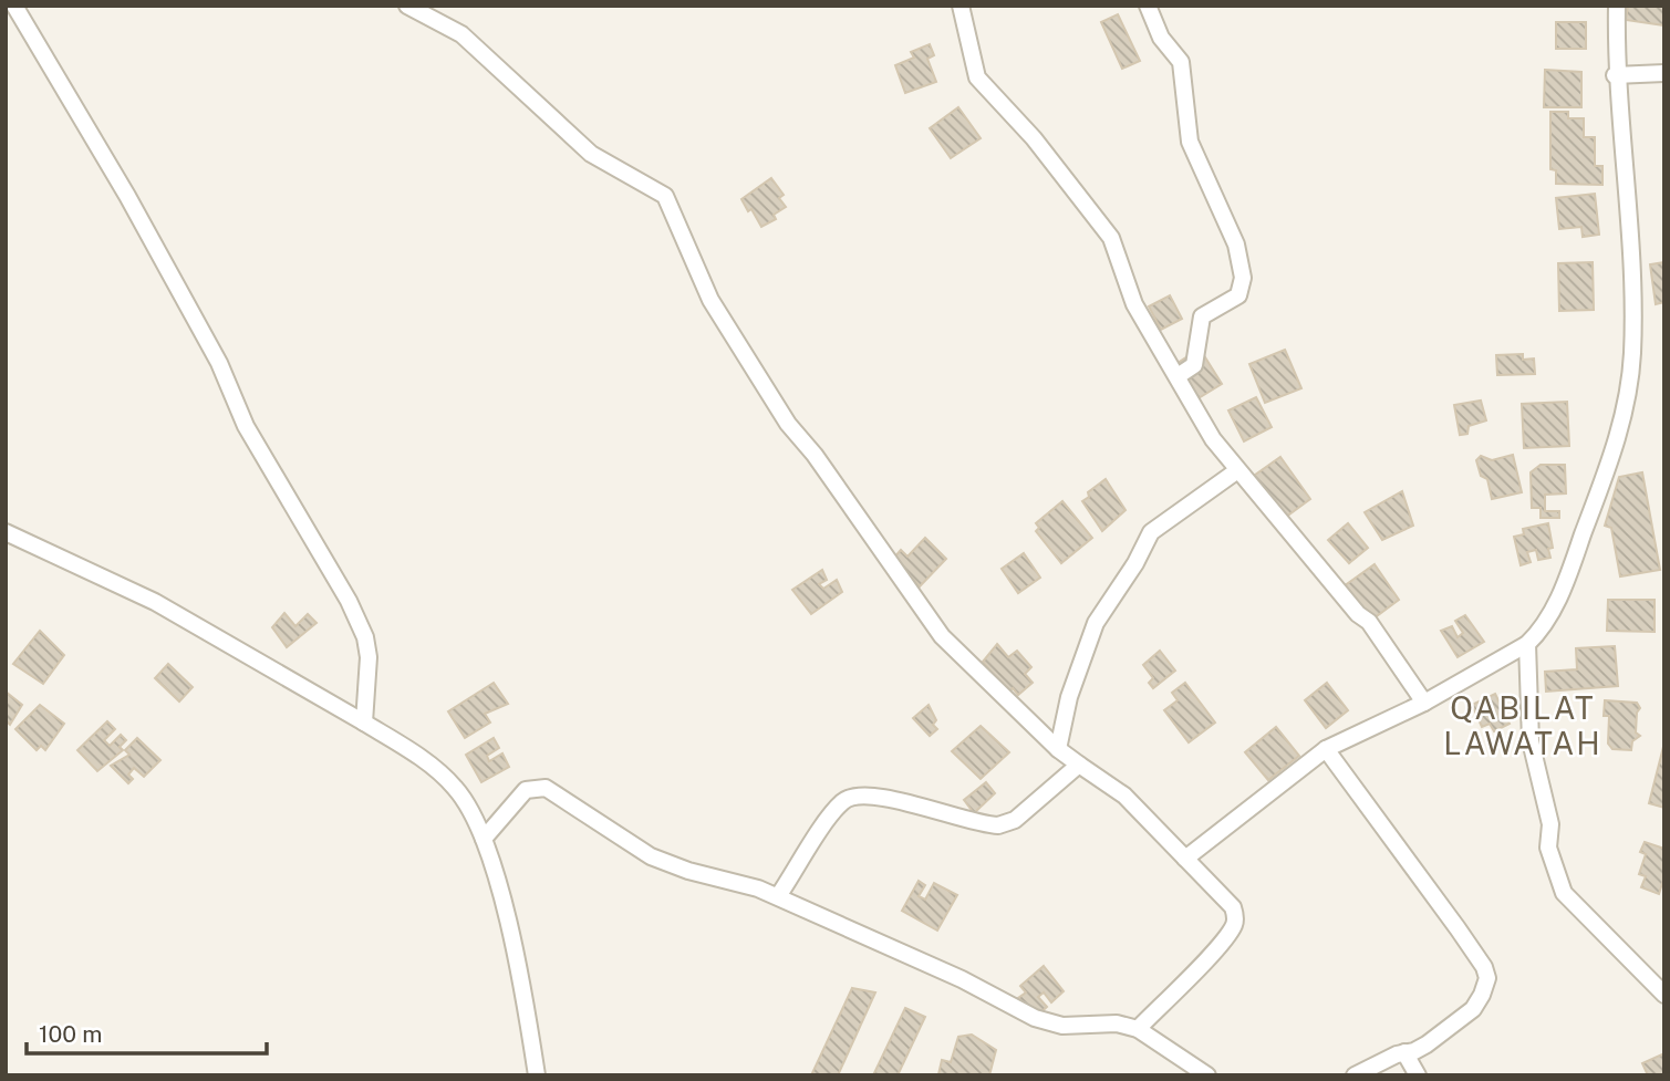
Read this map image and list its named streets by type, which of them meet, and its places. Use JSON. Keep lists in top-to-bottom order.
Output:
{
  "districts": ["QABILAT LAWATAH"],
  "scale_bar": "100 m"
}
